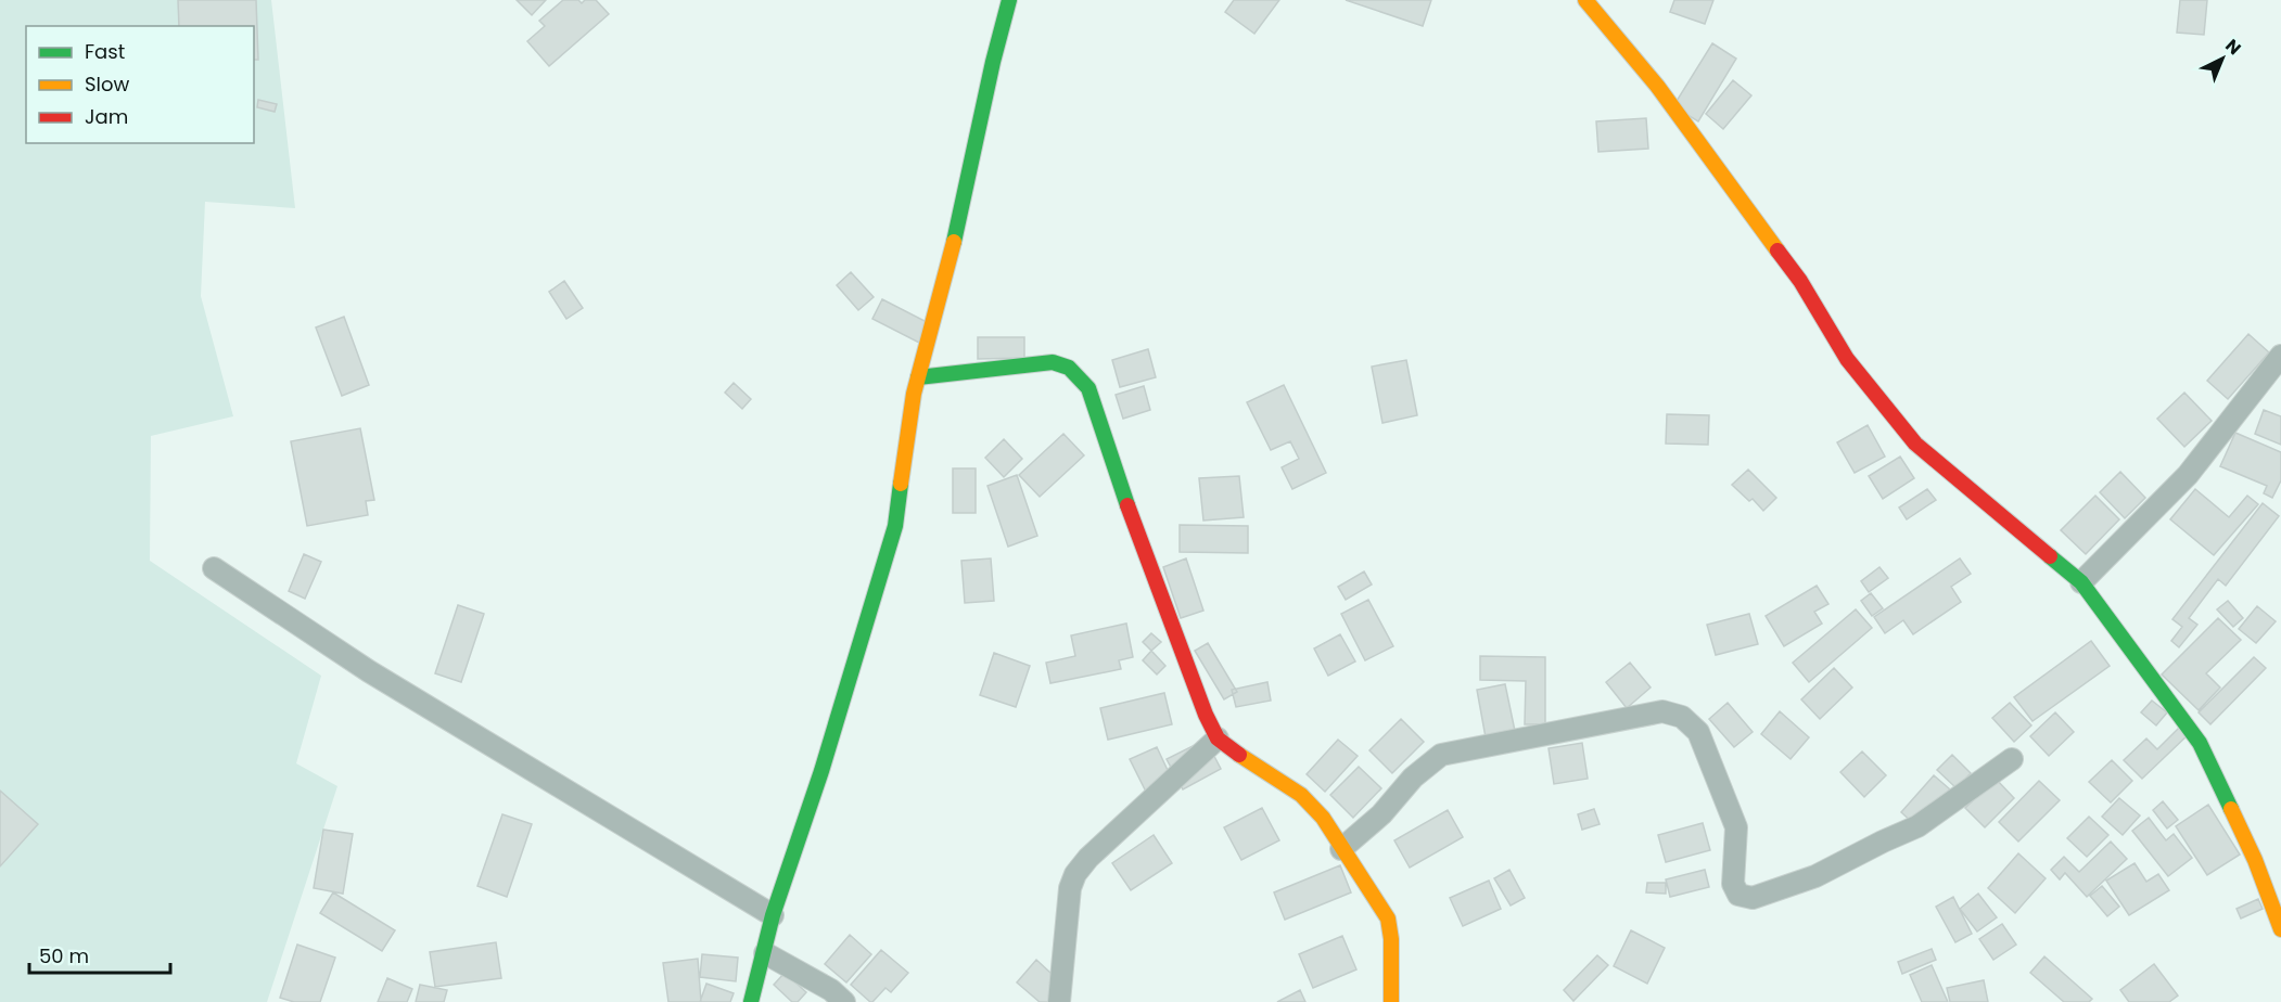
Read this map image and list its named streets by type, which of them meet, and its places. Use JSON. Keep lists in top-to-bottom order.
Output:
{
  "legend": ["Fast", "Slow", "Jam"],
  "scale_bar": "50 m",
  "north": "top right"
}
